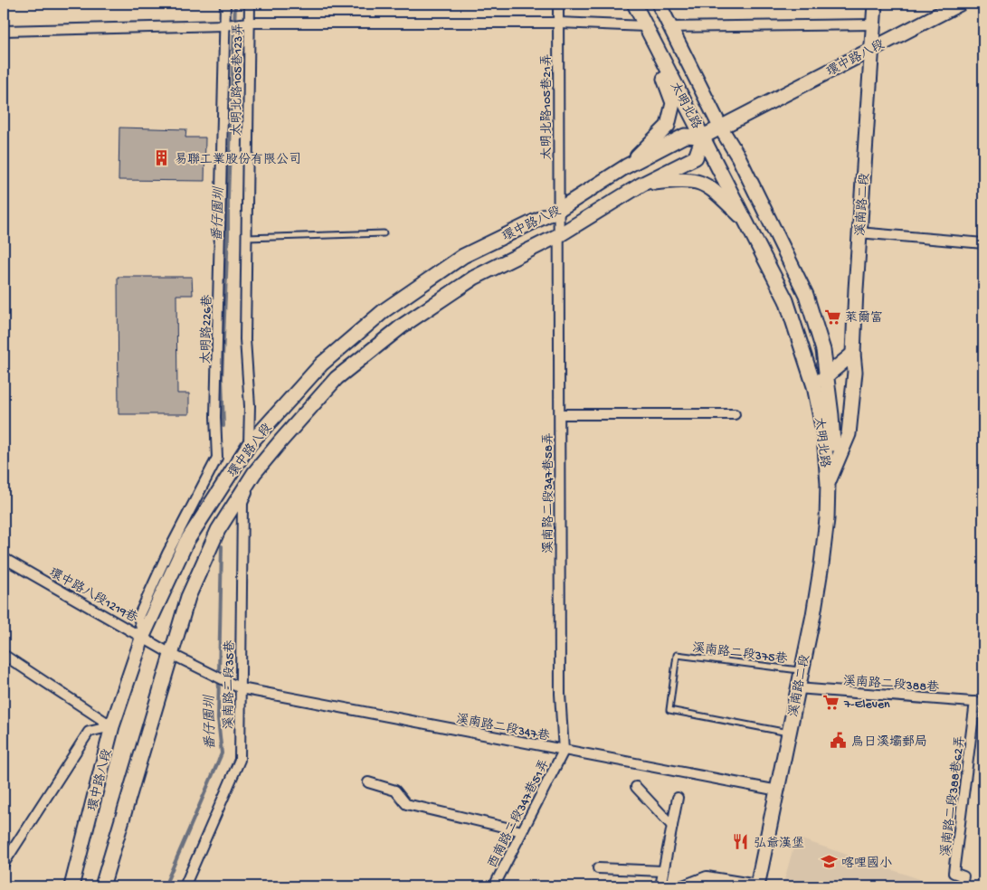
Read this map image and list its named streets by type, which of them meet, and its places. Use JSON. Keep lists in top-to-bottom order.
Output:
{
  "streets": {
    "street": [
      "環中路八段",
      "太明北路105巷123弄",
      "太明北路",
      "太明北路105巷21弄",
      "溪南路二段",
      "太明路226巷",
      "溪南路二段347巷58弄",
      "環中路八段1219巷",
      "溪南路二段388巷",
      "溪南路二段35巷",
      "溪南路二段347巷",
      "溪南路二段388巷62弄",
      "西南路二段347巷51弄"
    ],
    "lane": ["溪南路二段375巷"]
  },
  "crossings": [
    ["環中路八段", "太明北路105巷123弄"],
    ["環中路八段", "太明北路"],
    ["環中路八段", "太明北路105巷21弄"],
    ["環中路八段", "溪南路二段"],
    ["環中路八段", "太明路226巷"],
    ["環中路八段", "溪南路二段347巷58弄"],
    ["環中路八段", "環中路八段1219巷"],
    ["環中路八段", "溪南路二段35巷"],
    ["太明北路", "溪南路二段"],
    ["太明北路105巷21弄", "溪南路二段347巷58弄"],
    ["溪南路二段", "溪南路二段375巷"],
    ["溪南路二段", "溪南路二段388巷"],
    ["溪南路二段", "溪南路二段347巷"],
    ["太明路226巷", "環中路八段1219巷"],
    ["溪南路二段347巷58弄", "溪南路二段347巷"],
    ["溪南路二段347巷58弄", "西南路二段347巷51弄"],
    ["環中路八段1219巷", "溪南路二段347巷"],
    ["溪南路二段388巷", "溪南路二段388巷62弄"],
    ["溪南路二段35巷", "溪南路二段347巷"],
    ["溪南路二段347巷", "西南路二段347巷51弄"]
  ],
  "water": ["番仔園圳"],
  "places": {
    "building": ["易聯工業股份有限公司"],
    "supermarket": ["萊爾富", "7-Eleven"],
    "public building": ["烏日溪壩郵局"],
    "restaurant": ["弘爺漢堡"],
    "school or university": ["喀哩國小"]
  }
}
